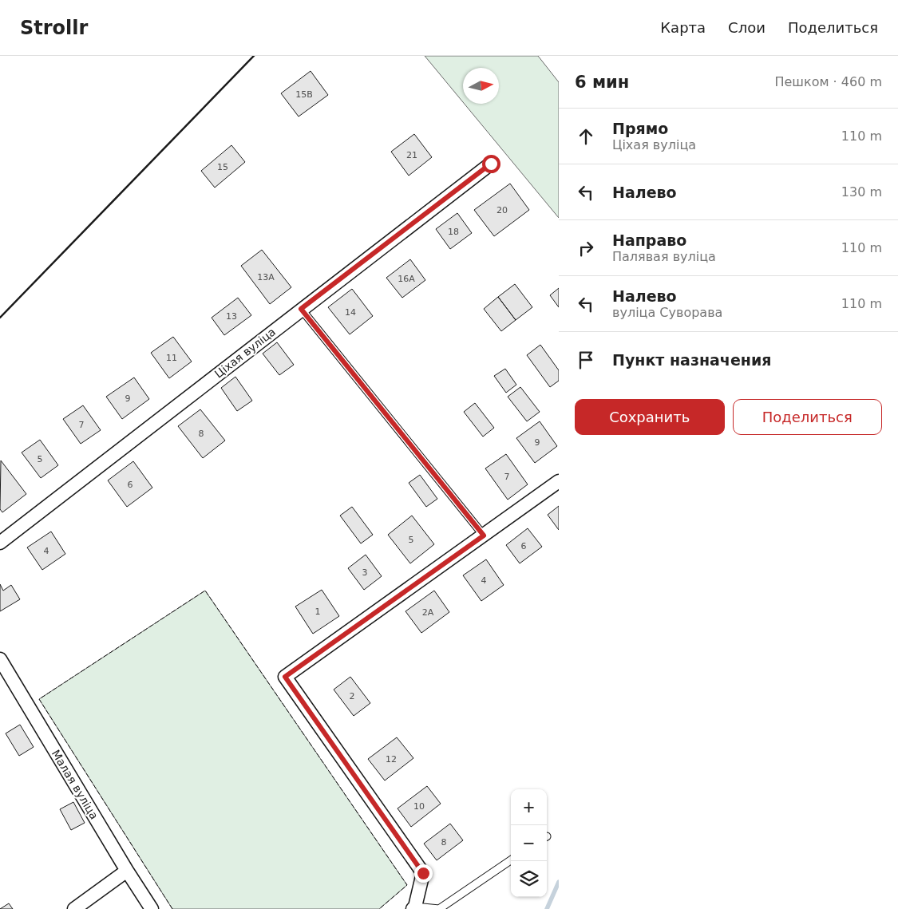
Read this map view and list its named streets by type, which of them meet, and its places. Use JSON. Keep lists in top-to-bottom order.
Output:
{
  "streets": {
    "street": ["Ціхая вуліца", "Малая вуліца"]
  },
  "house_numbers": [
    "15В",
    "21",
    "15",
    "20",
    "18",
    "13А",
    "16А",
    "14",
    "13",
    "11",
    "9",
    "7",
    "8",
    "9",
    "5",
    "7",
    "6",
    "5",
    "6",
    "4",
    "3",
    "4",
    "1",
    "2А",
    "2",
    "12",
    "10",
    "8"
  ],
  "north": "right",
  "page": {
    "header": "Strollr",
    "nav": ["Карта", "Слои", "Поделиться"],
    "heading": ["6 мин", "Пешком · 460 m"],
    "list": [
      ["Прямо", "Ціхая вуліца", "110 m"],
      ["Налево", "130 m"],
      ["Направо", "Палявая вуліца", "110 m"],
      ["Налево", "вуліца Суворава", "110 m"],
      "Пункт назначения"
    ],
    "buttons": ["Сохранить", "Поделиться"],
    "map_buttons": ["+", "−"]
  }
}
